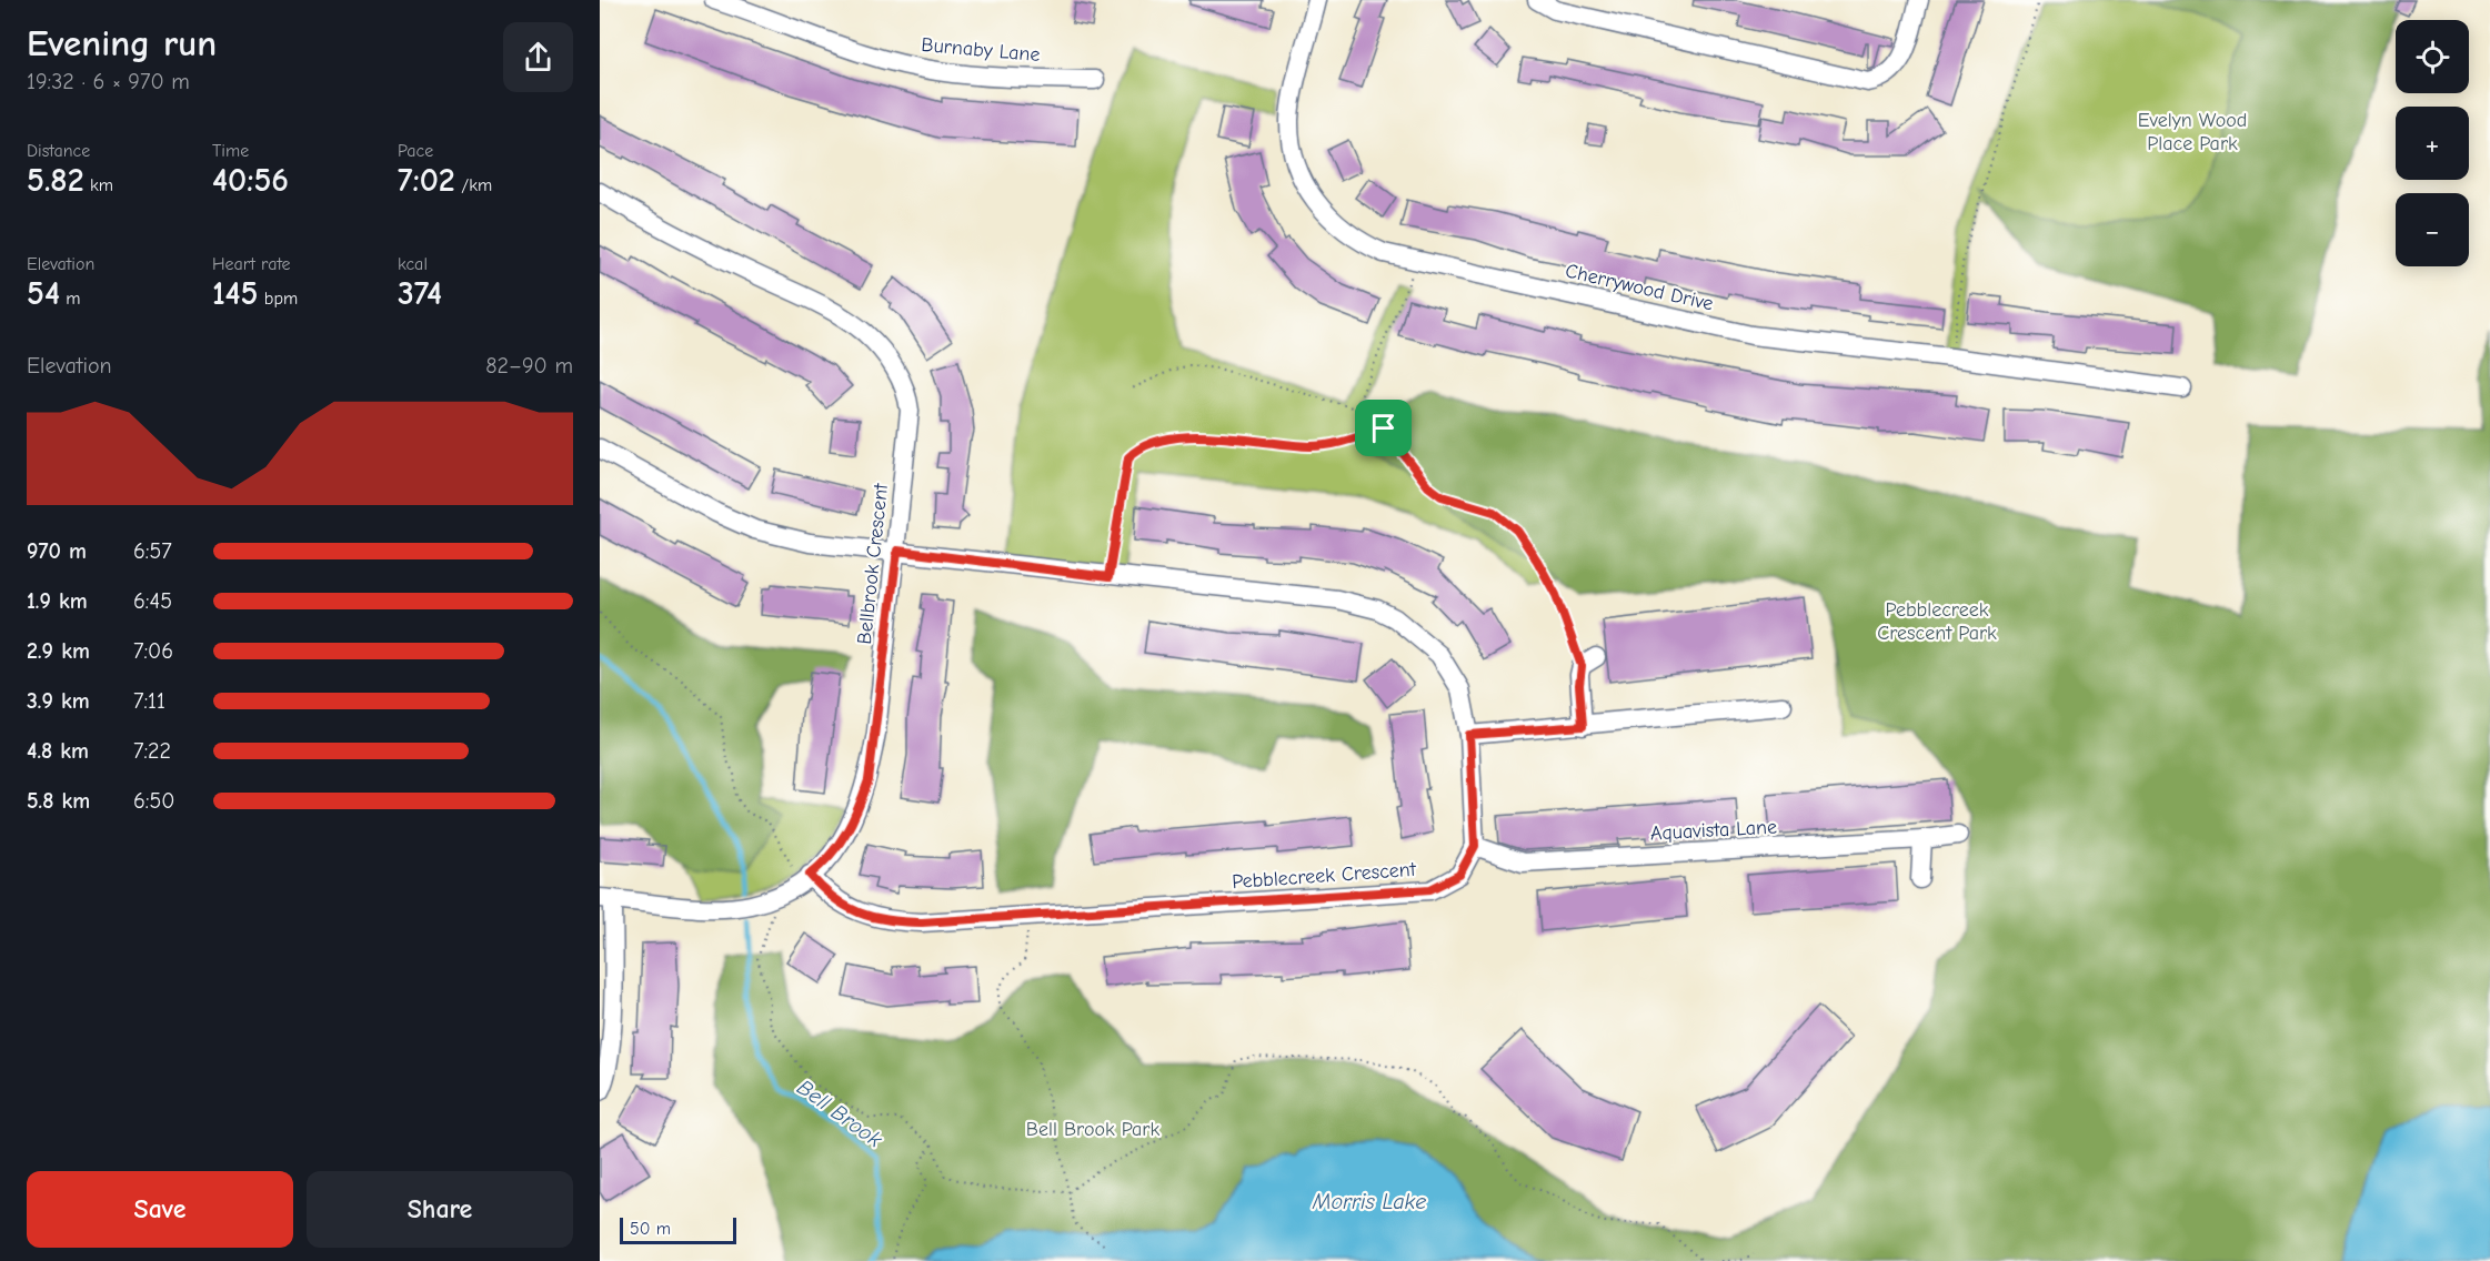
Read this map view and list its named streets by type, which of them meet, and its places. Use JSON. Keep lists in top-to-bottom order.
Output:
{
  "streets": {
    "street": [
      "Burnaby Lane",
      "Cherrywood Drive",
      "Bellbrook Crescent",
      "Aquavista Lane",
      "Pebblecreek Crescent"
    ]
  },
  "crossings": [
    ["Bellbrook Crescent", "Pebblecreek Crescent"],
    ["Aquavista Lane", "Pebblecreek Crescent"]
  ],
  "water": ["Bell Brook", "Morris Lake"],
  "parks": ["Evelyn Wood Place Park", "Pebblecreek Crescent Park", "Bell Brook Park"],
  "scale_bar": "50 m",
  "page": {
    "heading": ["Evening run", "19:32 · 6 × 970 m"],
    "map_buttons": ["+", "−"],
    "stats": [
      ["Distance", "5.82 km"],
      ["Time", "40:56"],
      ["Pace", "7:02 /km"],
      ["Elevation", "54 m"],
      ["Heart rate", "145 bpm"],
      ["kcal", "374"]
    ],
    "chart": ["Elevation", "82–90 m"],
    "list": [
      {
        "name": "970 m",
        "note": "6:57"
      },
      {
        "name": "1.9 km",
        "note": "6:45"
      },
      {
        "name": "2.9 km",
        "note": "7:06"
      },
      {
        "name": "3.9 km",
        "note": "7:11"
      },
      {
        "name": "4.8 km",
        "note": "7:22"
      },
      {
        "name": "5.8 km",
        "note": "6:50"
      }
    ],
    "buttons": ["Save", "Share"],
    "scale": "50 m"
  }
}
